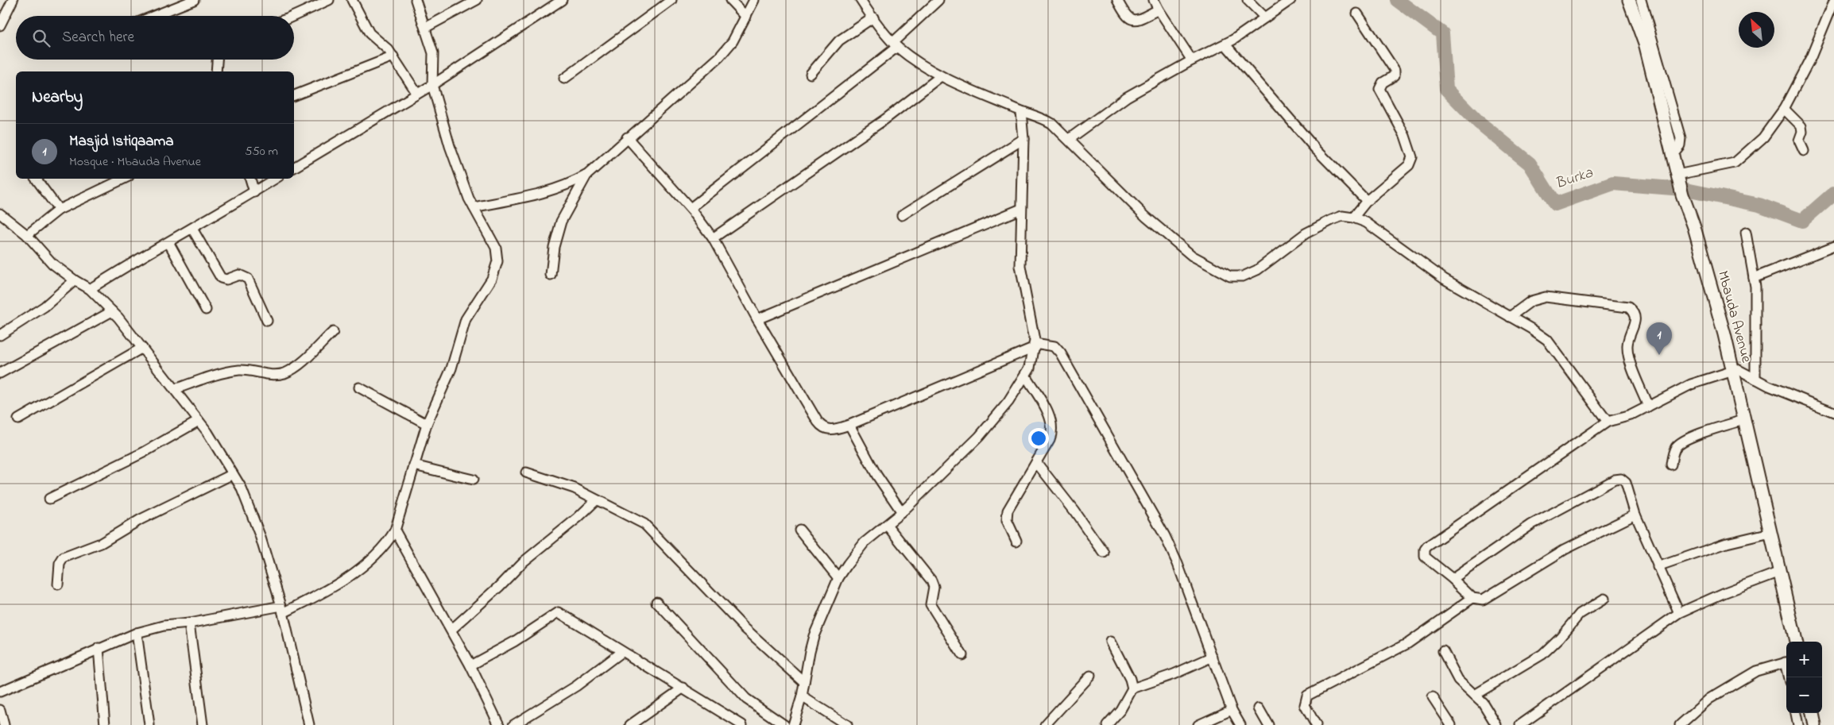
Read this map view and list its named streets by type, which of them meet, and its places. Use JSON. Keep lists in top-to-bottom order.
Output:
{
  "streets": {
    "street": ["Mbauda Avenue"]
  },
  "water": ["Burka"],
  "north": "top left",
  "page": {
    "search": "Search here",
    "heading": "Nearby",
    "list": [
      {
        "mark": "1",
        "name": "Masjid Istiqaama",
        "note": "Mosque · Mbauda Avenue",
        "value": "550 m"
      }
    ],
    "pins": "1",
    "map_buttons": ["+", "−"]
  }
}
